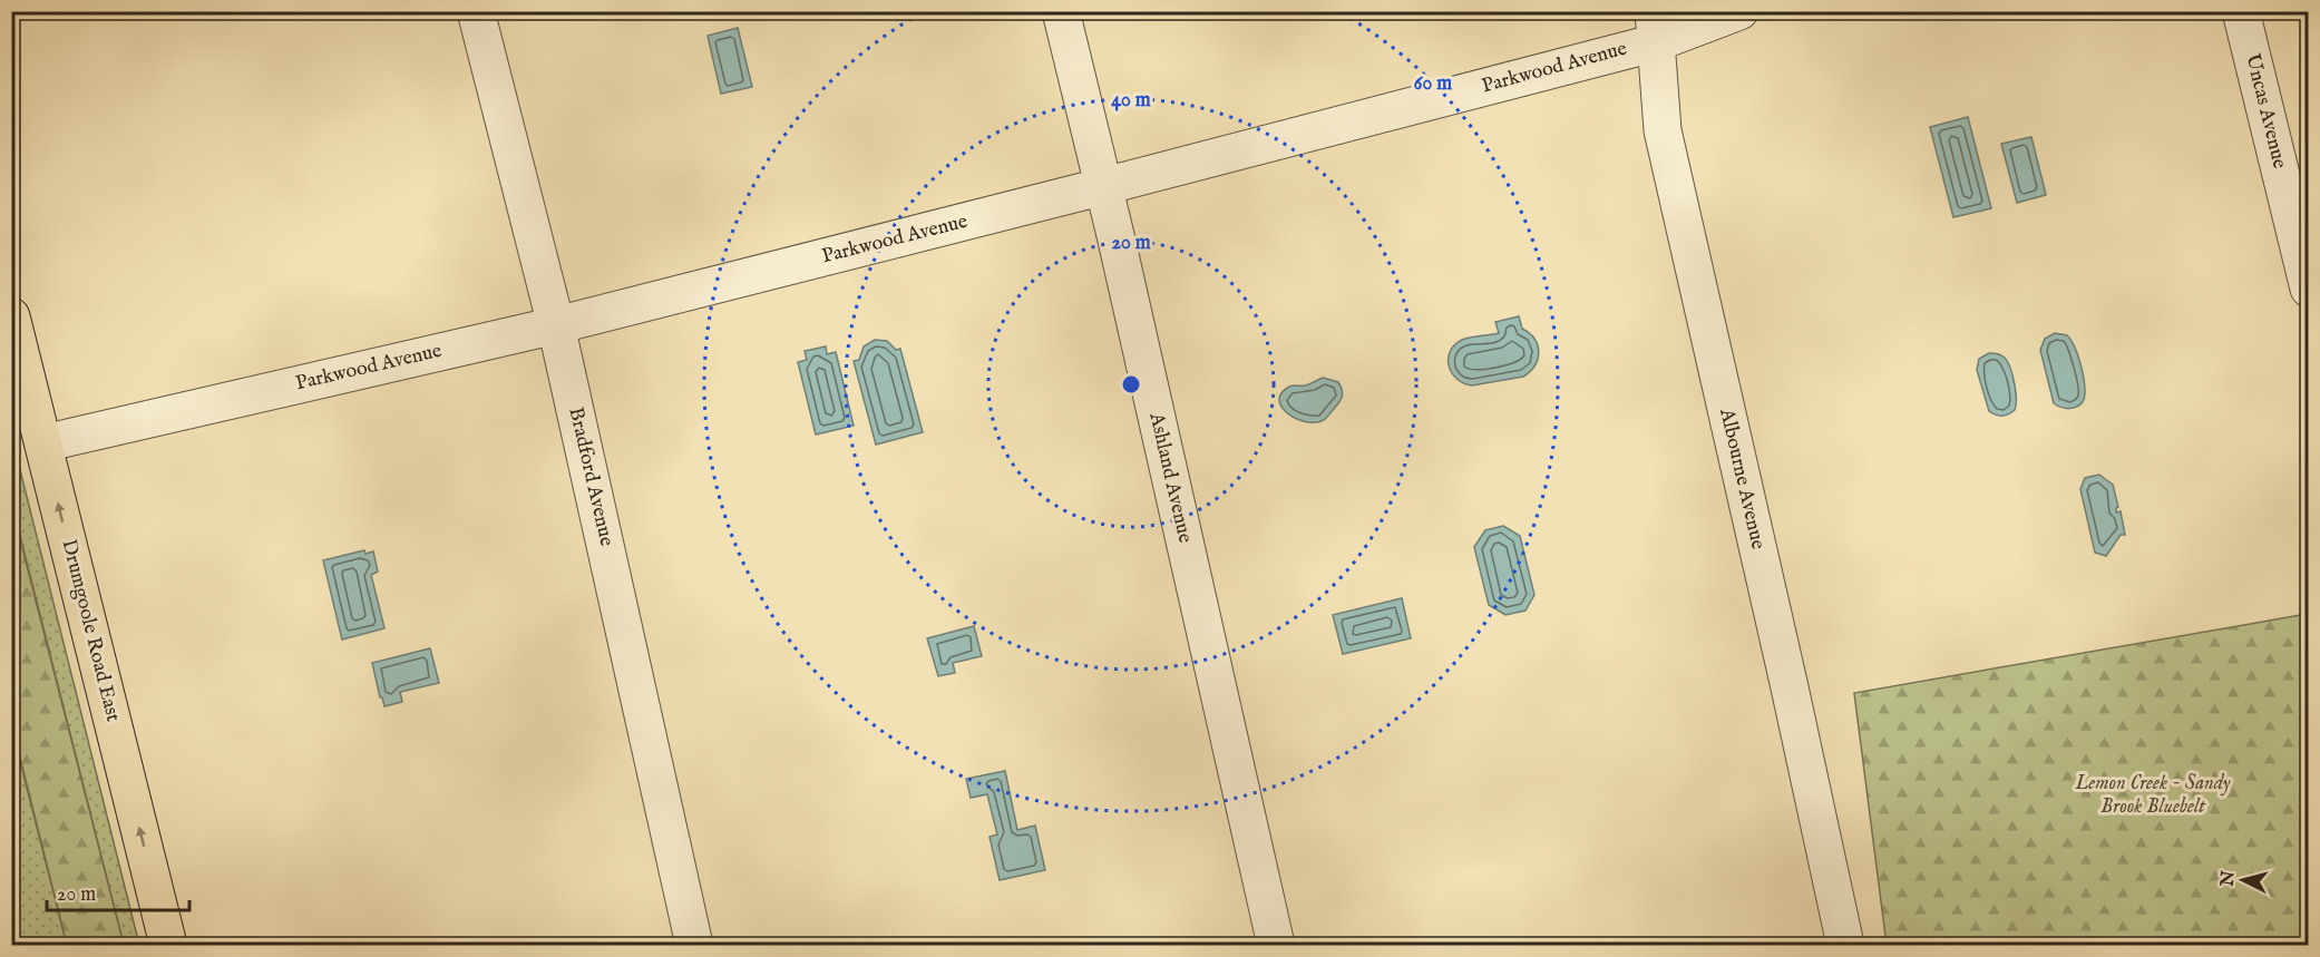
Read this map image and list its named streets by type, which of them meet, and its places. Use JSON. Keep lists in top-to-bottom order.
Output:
{
  "streets": {
    "main road": ["Drumgoole Road East"],
    "street": [
      "Parkwood Avenue",
      "Uncas Avenue",
      "Bradford Avenue",
      "Ashland Avenue",
      "Albourne Avenue"
    ]
  },
  "crossings": [
    ["Parkwood Avenue", "Bradford Avenue"],
    ["Parkwood Avenue", "Ashland Avenue"],
    ["Parkwood Avenue", "Albourne Avenue"],
    ["Parkwood Avenue", "Drumgoole Road East"]
  ],
  "one_way": ["Drumgoole Road East"],
  "parks": ["Lemon Creek - Sandy Brook Bluebelt"],
  "scale_bar": "20 m",
  "north": "left",
  "rings": ["60 m", "40 m", "20 m"]
}
